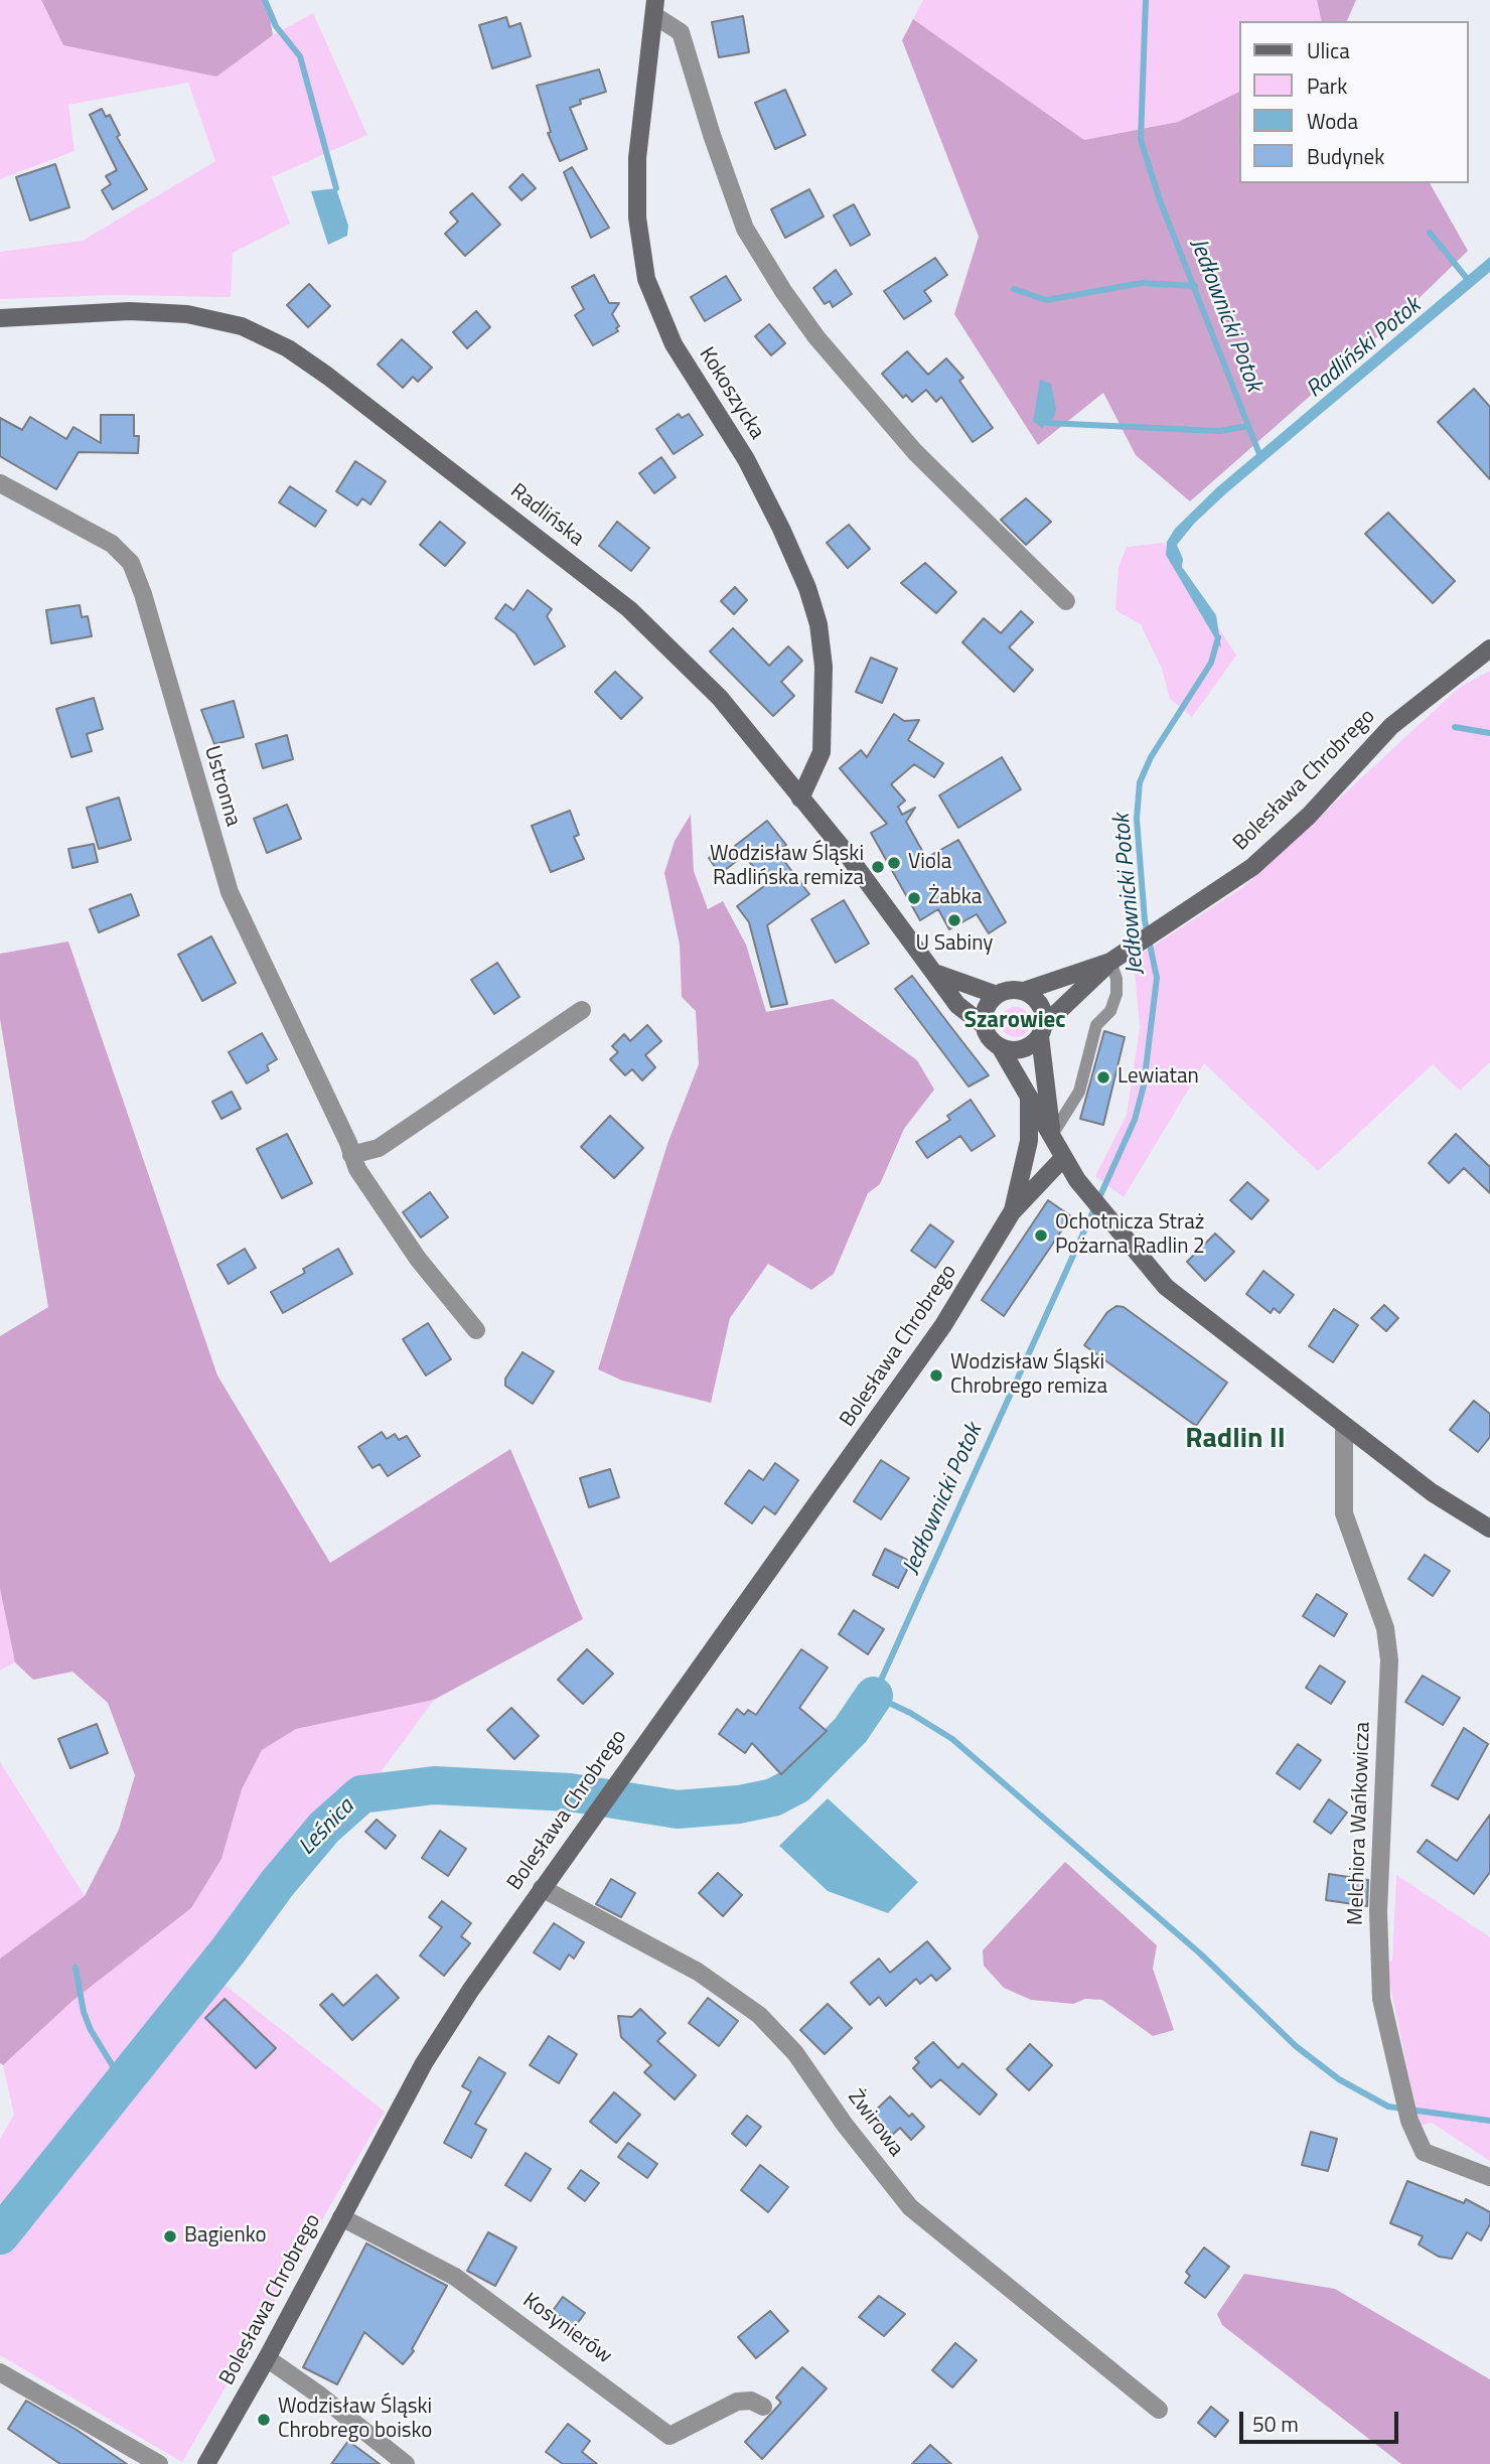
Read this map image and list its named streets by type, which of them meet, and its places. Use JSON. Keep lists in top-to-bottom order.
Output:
{
  "streets": {
    "street": [
      "Kokoszycka",
      "Radlińska",
      "Bolesława Chrobrego",
      "Ustronna",
      "Melchiora Wańkowicza",
      "Żwirowa",
      "Kosynierów"
    ]
  },
  "crossings": [
    ["Kokoszycka", "Radlińska"],
    ["Radlińska", "Bolesława Chrobrego"],
    ["Bolesława Chrobrego", "Żwirowa"],
    ["Bolesława Chrobrego", "Kosynierów"]
  ],
  "districts": ["Szarowiec", "Radlin II"],
  "water": ["Jedłownicki Potok", "Radliński Potok", "Leśnica"],
  "places": [
    "Viola",
    "Wodzisław Śląski Radlińska remiza",
    "Żabka",
    "U Sabiny",
    "Lewiatan",
    "Ochotnicza Straż Pożarna Radlin 2",
    "Wodzisław Śląski Chrobrego remiza",
    "Bagienko",
    "Wodzisław Śląski Chrobrego boisko"
  ],
  "legend": [
    "Ulica",
    "Park",
    "Woda",
    "Budynek"
  ],
  "scale_bar": "50 m"
}
